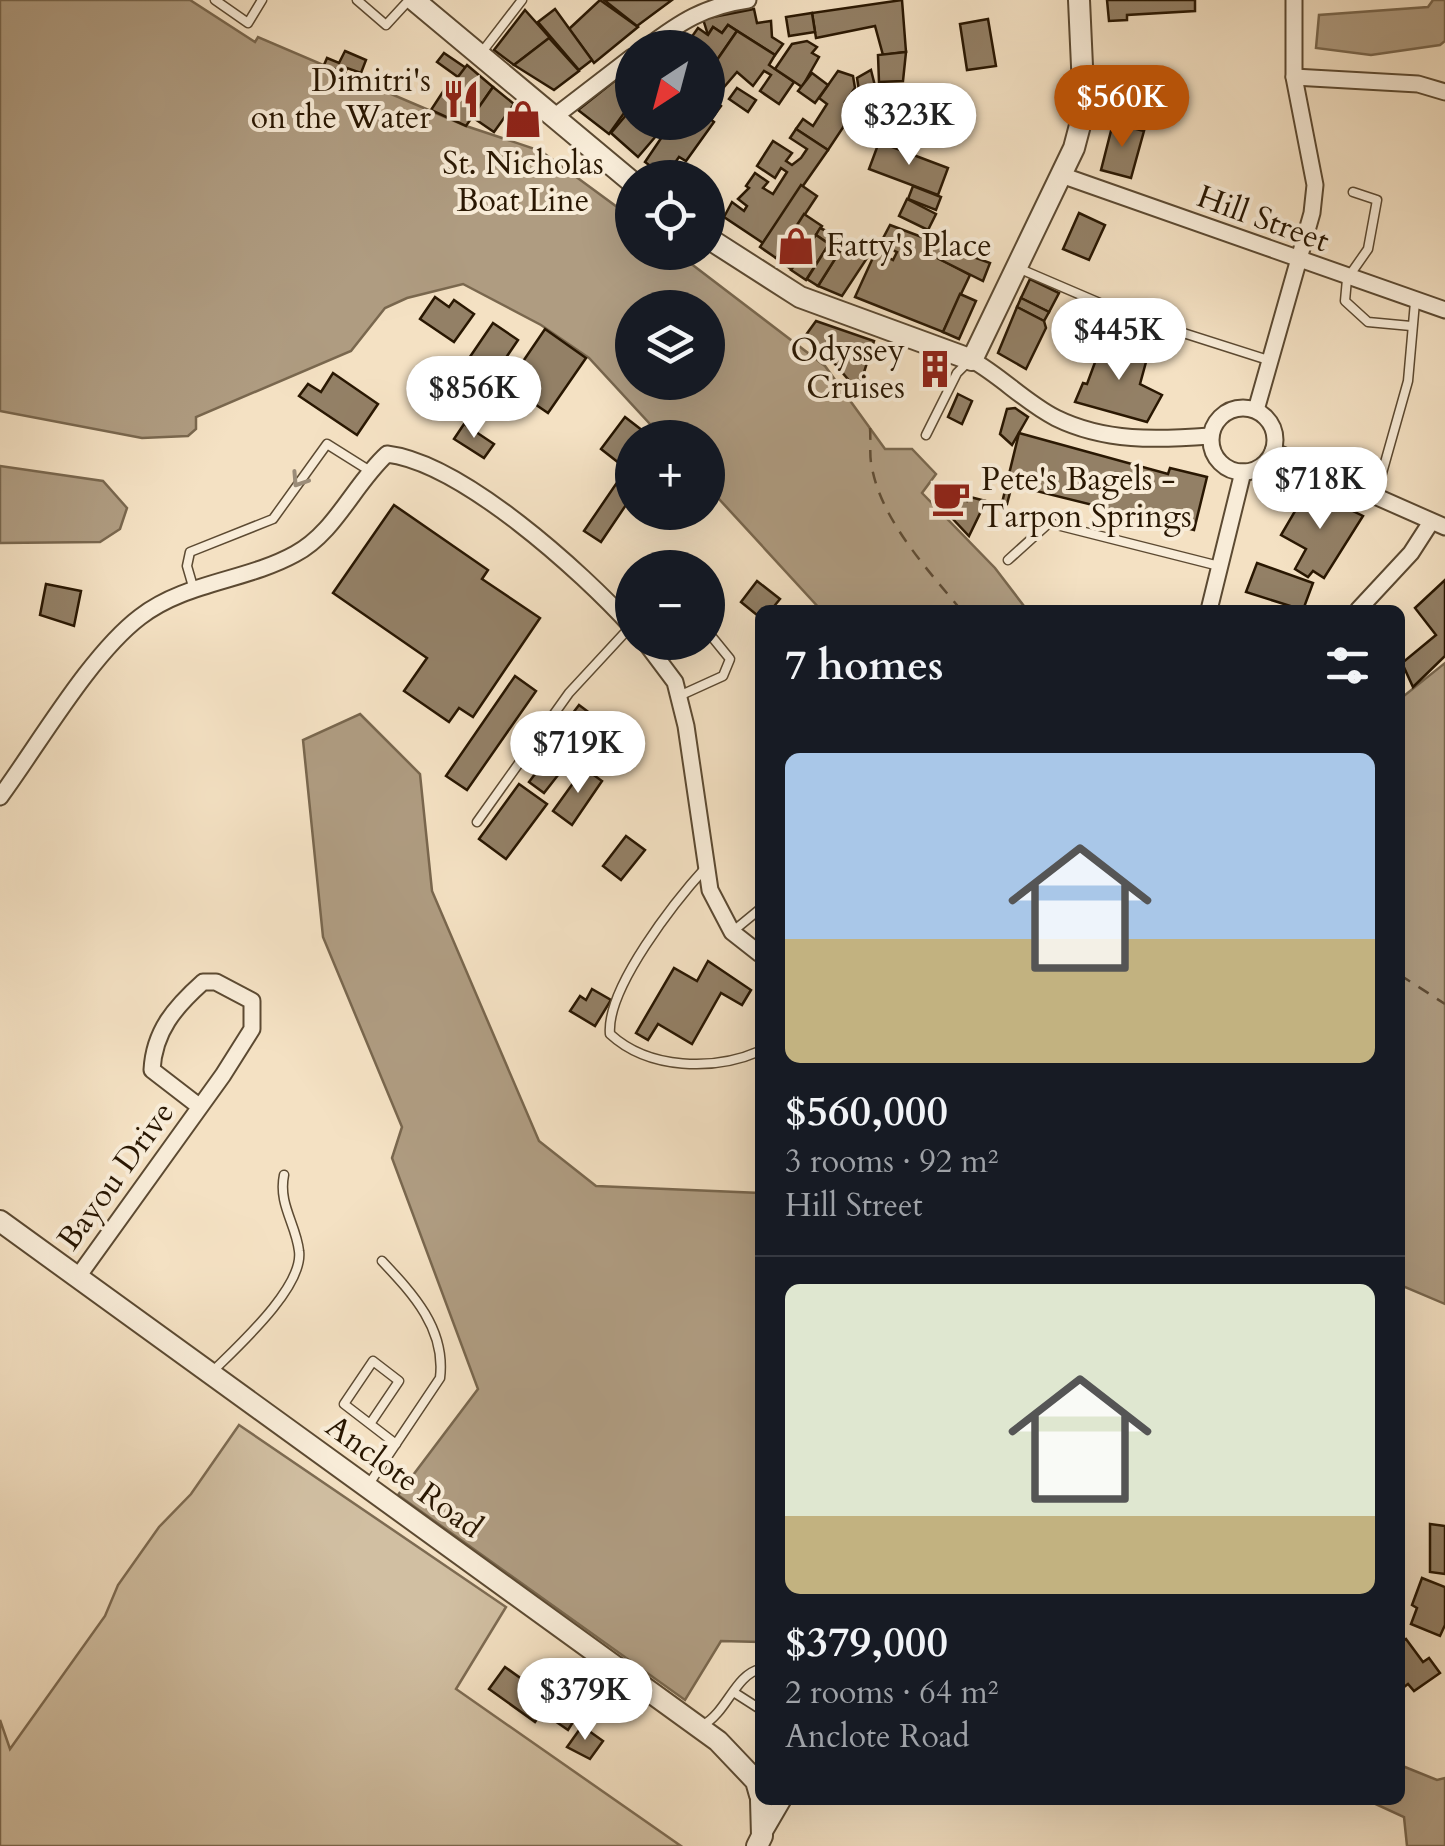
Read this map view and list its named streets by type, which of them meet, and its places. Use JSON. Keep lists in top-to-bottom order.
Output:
{
  "streets": {
    "street": ["Hill Street", "Bayou Drive", "Anclote Road"]
  },
  "crossings": [
    ["Bayou Drive", "Anclote Road"]
  ],
  "places": {
    "restaurant": ["Dimitri's on the Water"],
    "shop": ["St. Nicholas Boat Line", "Fatty's Place"],
    "building": ["Odyssey Cruises"],
    "cafe": ["Pete's Bagels - Tarpon Springs"]
  },
  "north": "bottom left",
  "page": {
    "map_buttons": ["+", "−"],
    "price": [
      "$560K",
      "$323K",
      "$445K",
      "$856K",
      "$718K",
      "$719K",
      "$379K"
    ],
    "heading": "7 homes",
    "list": [
      {
        "name": "$560,000",
        "note": "3 rooms · 92 m² · Hill Street"
      },
      {
        "name": "$379,000",
        "note": "2 rooms · 64 m² · Anclote Road"
      }
    ]
  }
}
